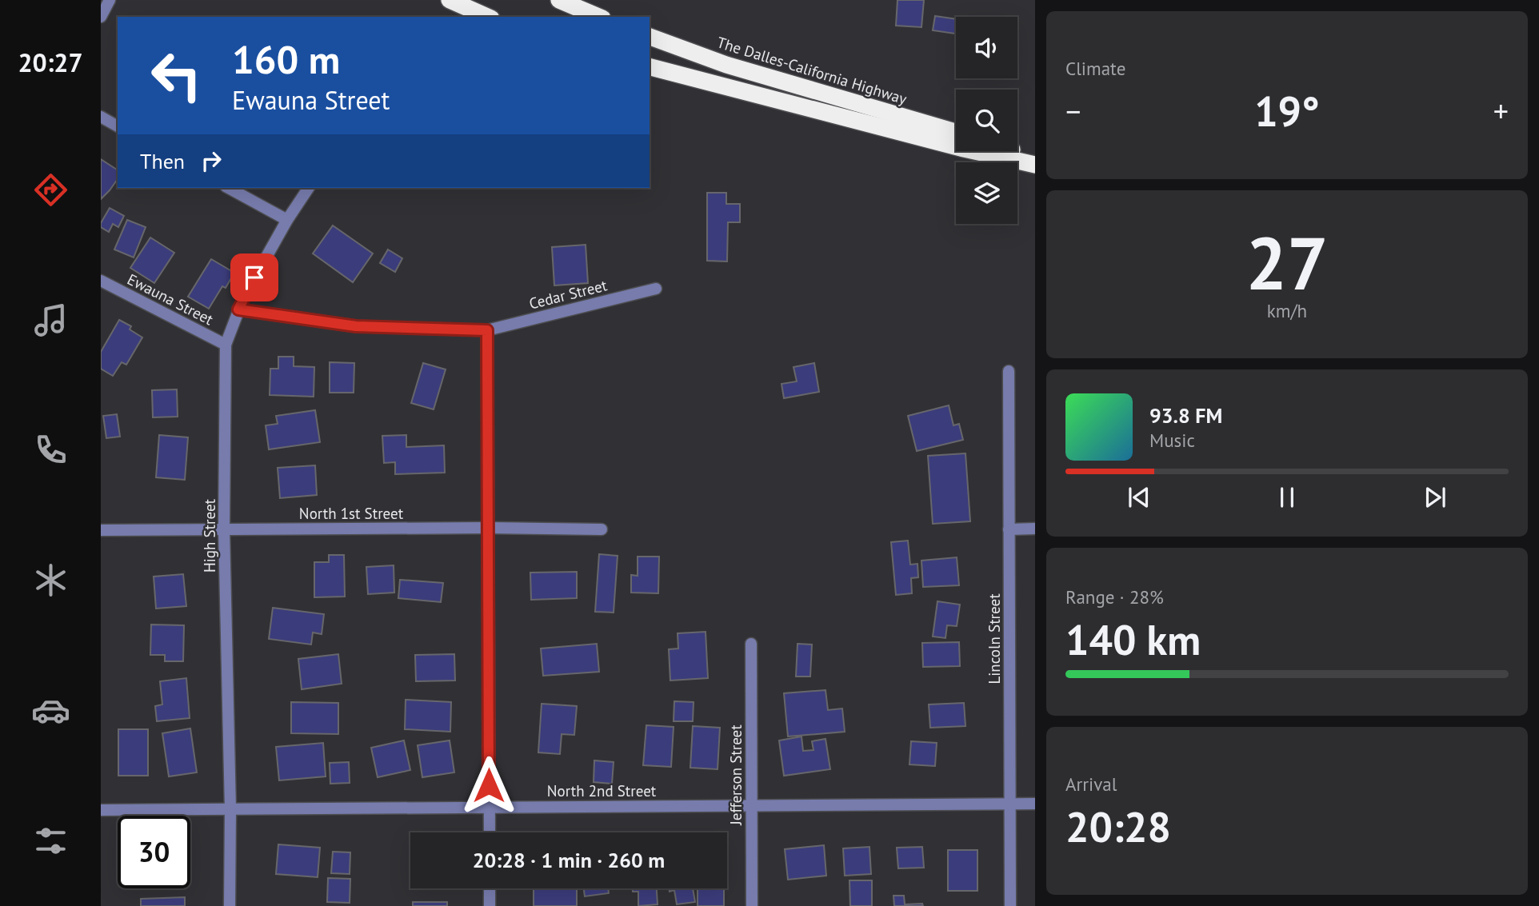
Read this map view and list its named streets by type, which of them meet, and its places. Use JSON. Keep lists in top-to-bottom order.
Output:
{
  "streets": {
    "highway": ["The Dalles-California Highway"],
    "street": [
      "Cedar Street",
      "Ewauna Street",
      "North 1st Street",
      "High Street",
      "Lincoln Street",
      "Jefferson Street",
      "North 2nd Street"
    ]
  },
  "crossings": [
    ["Cedar Street", "Ewauna Street"],
    ["Ewauna Street", "High Street"],
    ["North 1st Street", "High Street"],
    ["High Street", "North 2nd Street"],
    ["Lincoln Street", "North 2nd Street"],
    ["Jefferson Street", "North 2nd Street"]
  ],
  "page": {
    "tabs": "20:27",
    "tile": [
      "Climate",
      ["27", "km/h"],
      ["Range · 28%", "140 km"],
      ["Arrival", "20:28"]
    ],
    "turn": ["160 m", "Ewauna Street"],
    "heat": ["−", "19°", "+"],
    "then": "Then",
    "song": ["93.8 FM", "Music"],
    "limit": "30",
    "trip": "20:28 · 1 min · 260 m"
  }
}
